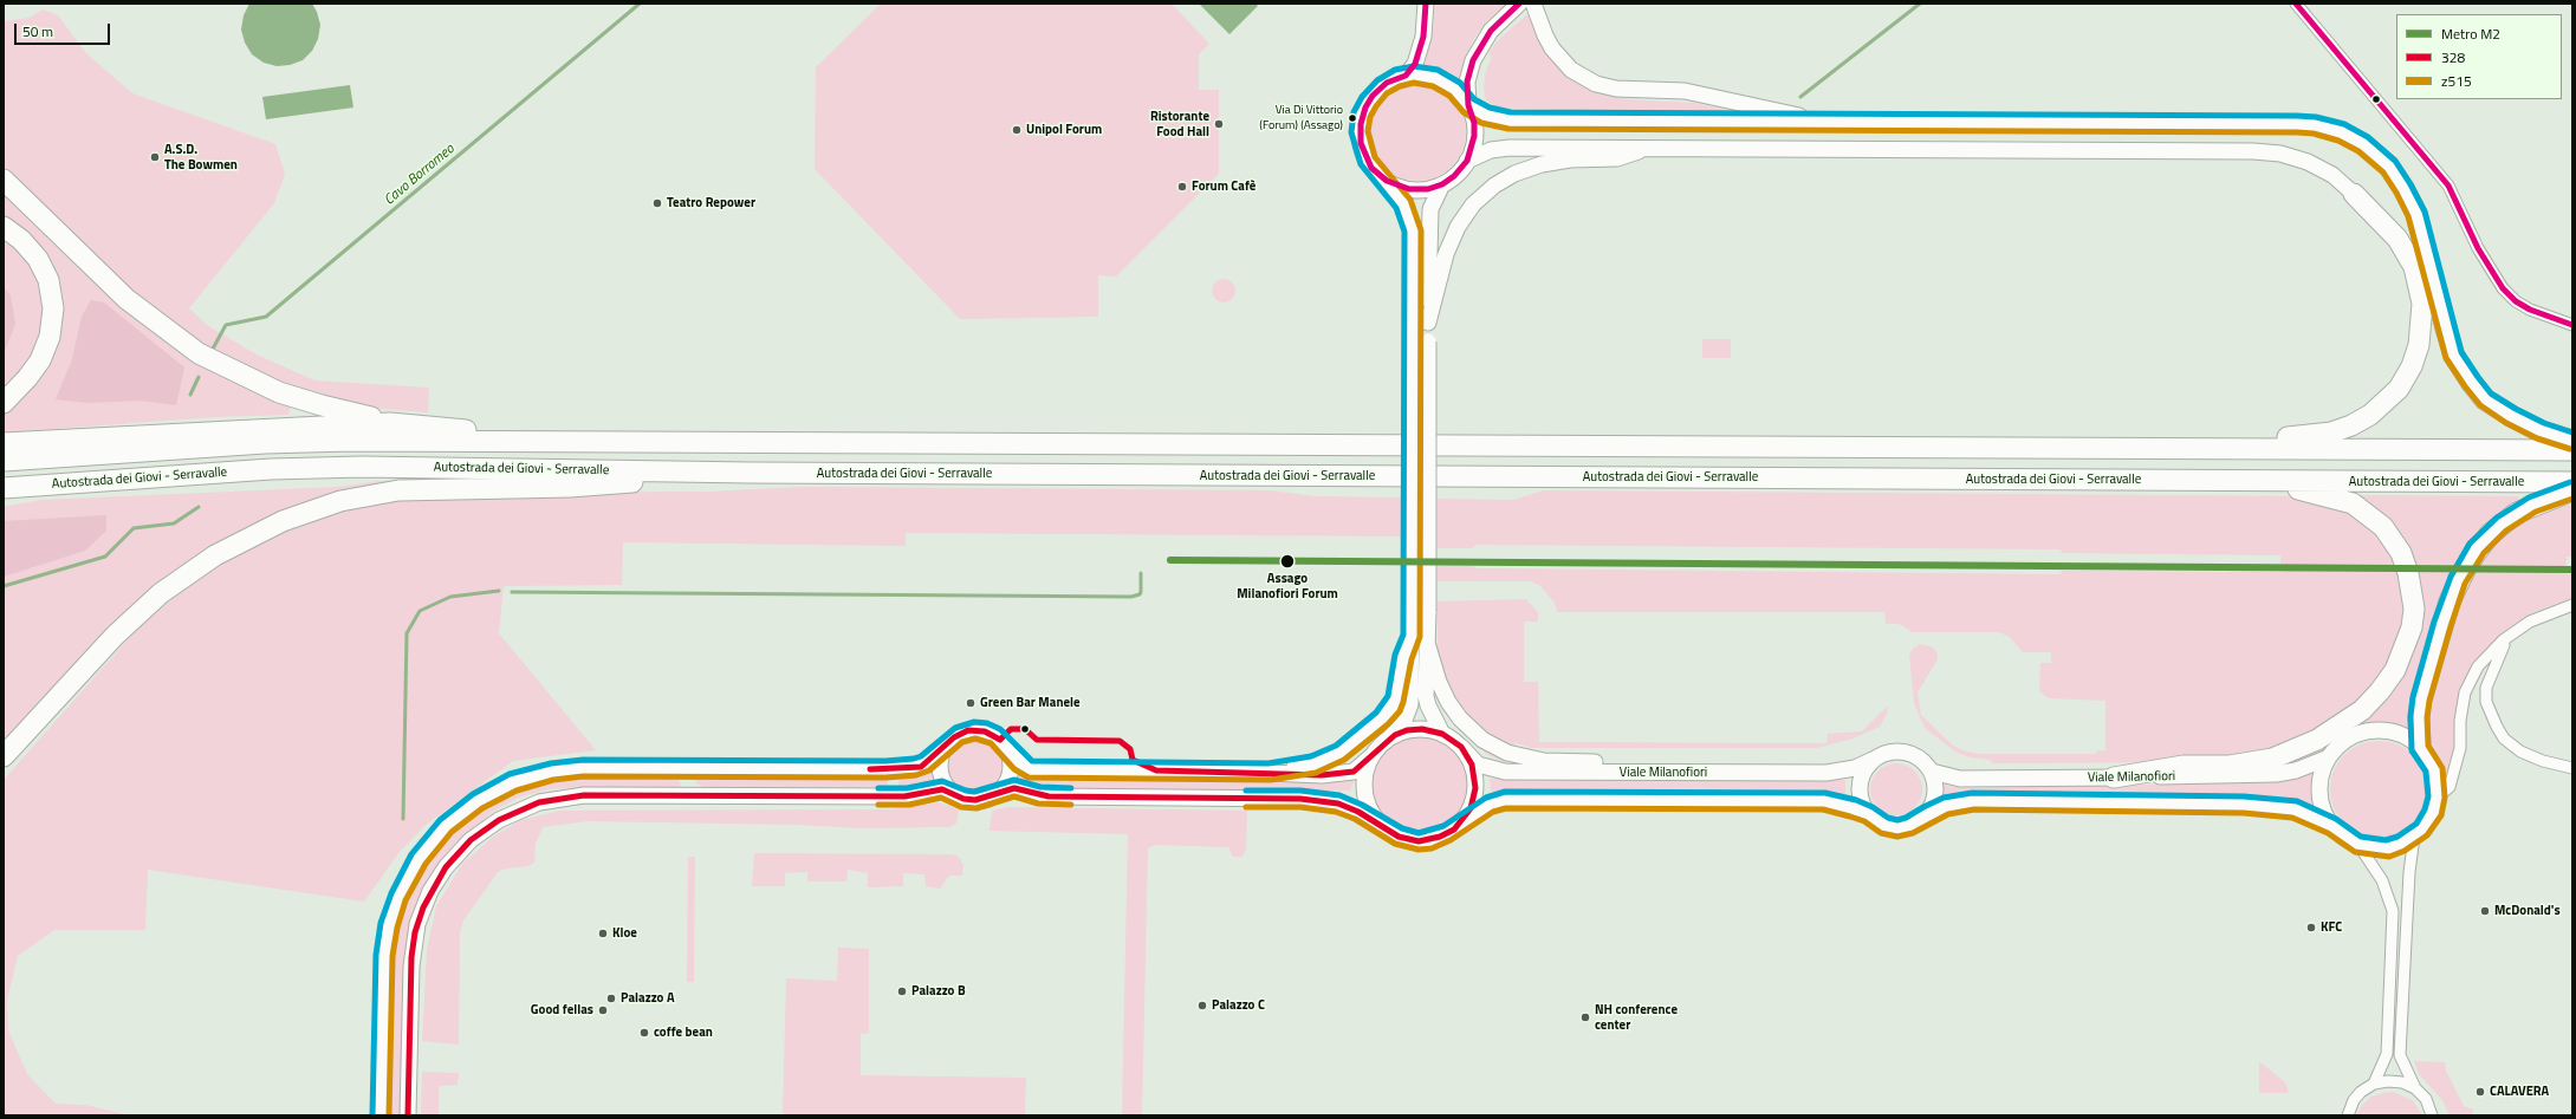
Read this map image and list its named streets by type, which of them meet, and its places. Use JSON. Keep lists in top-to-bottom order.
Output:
{
  "streets": {
    "highway": ["Autostrada dei Giovi - Serravalle"],
    "main road": ["Viale Milanofiori"]
  },
  "water": ["Cavo Borromeo"],
  "places": [
    "Via Di Vittorio (Forum) (Assago)",
    "Ristorante Food Hall",
    "Unipol Forum",
    "A.S.D. The Bowmen",
    "Forum Cafè",
    "Teatro Repower",
    "Assago Milanofiori Forum",
    "Green Bar Manele",
    "McDonald's",
    "KFC",
    "Kloe",
    "Palazzo B",
    "Palazzo A",
    "Palazzo C",
    "Good fellas",
    "NH conference center",
    "coffe bean",
    "CALAVERA"
  ],
  "lines": ["transit line z515", "metro line M2", "transit line 328"],
  "legend": ["Metro M2", "328", "z515"],
  "scale_bar": "50 m"
}
